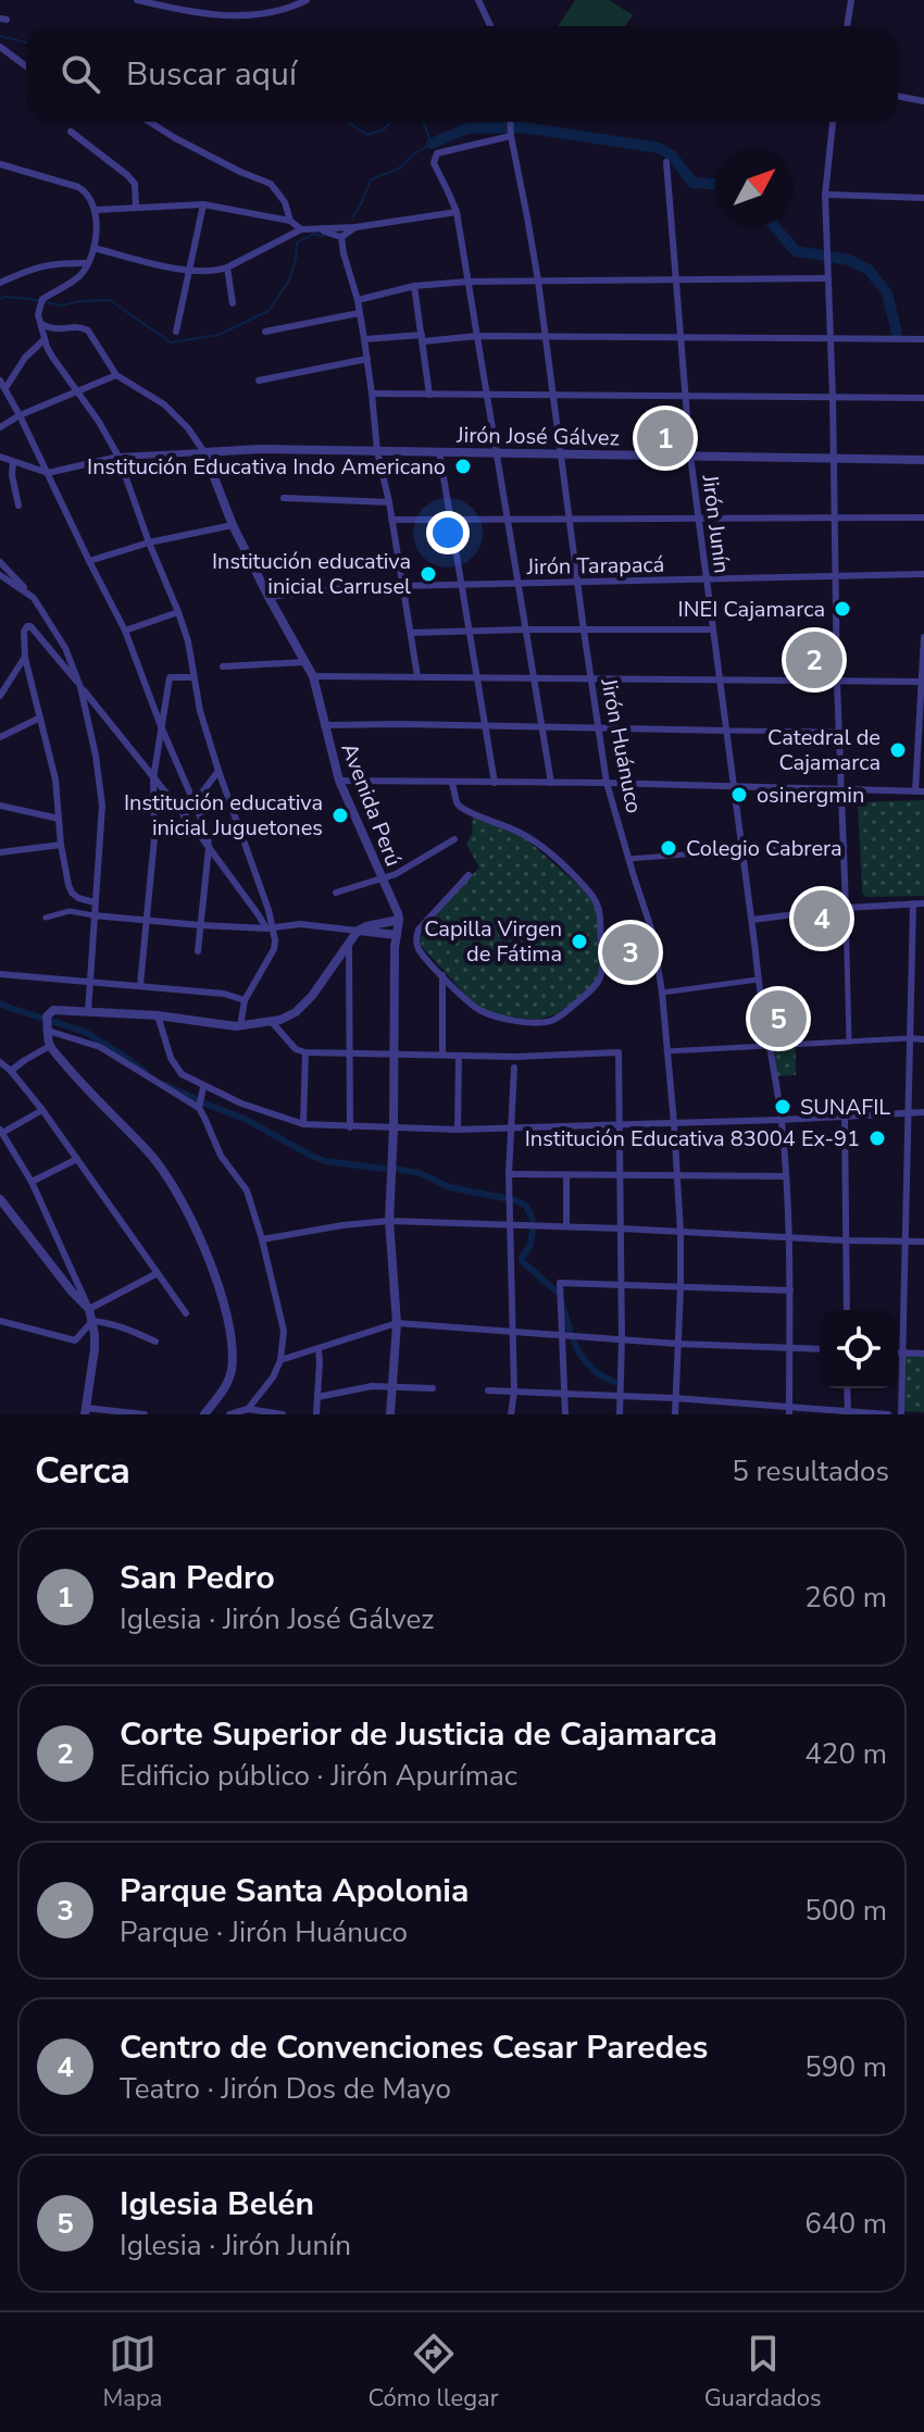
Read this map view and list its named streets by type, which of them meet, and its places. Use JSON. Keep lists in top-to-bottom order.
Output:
{
  "streets": {
    "street": [
      "Jirón José Gálvez",
      "Jirón Junín",
      "Jirón Tarapacá",
      "Jirón Huánuco",
      "Avenida Perú"
    ]
  },
  "crossings": [
    ["Jirón José Gálvez", "Jirón Junín"],
    ["Jirón José Gálvez", "Jirón Huánuco"],
    ["Jirón José Gálvez", "Avenida Perú"],
    ["Jirón Junín", "Jirón Tarapacá"],
    ["Jirón Tarapacá", "Jirón Huánuco"],
    ["Jirón Tarapacá", "Avenida Perú"]
  ],
  "places": [
    "Institución Educativa Indo Americano",
    "Institución educativa inicial Carrusel",
    "INEI Cajamarca",
    "Catedral de Cajamarca",
    "osinergmin",
    "Institución educativa inicial Juguetones",
    "Colegio Cabrera",
    "Capilla Virgen de Fátima",
    "SUNAFIL",
    "Institución Educativa 83004 Ex-91"
  ],
  "north": "top right",
  "page": {
    "search": "Buscar aquí",
    "pins": [
      "1",
      "2",
      "4",
      "3",
      "5"
    ],
    "heading": ["Cerca", "5 resultados"],
    "list": [
      {
        "mark": "1",
        "name": "San Pedro",
        "note": "Iglesia · Jirón José Gálvez",
        "value": "260 m"
      },
      {
        "mark": "2",
        "name": "Corte Superior de Justicia de Cajamarca",
        "note": "Edificio público · Jirón Apurímac",
        "value": "420 m"
      },
      {
        "mark": "3",
        "name": "Parque Santa Apolonia",
        "note": "Parque · Jirón Huánuco",
        "value": "500 m"
      },
      {
        "mark": "4",
        "name": "Centro de Convenciones Cesar Paredes",
        "note": "Teatro · Jirón Dos de Mayo",
        "value": "590 m"
      },
      {
        "mark": "5",
        "name": "Iglesia Belén",
        "note": "Iglesia · Jirón Junín",
        "value": "640 m"
      }
    ],
    "nav": ["Mapa", "Cómo llegar", "Guardados"]
  }
}
